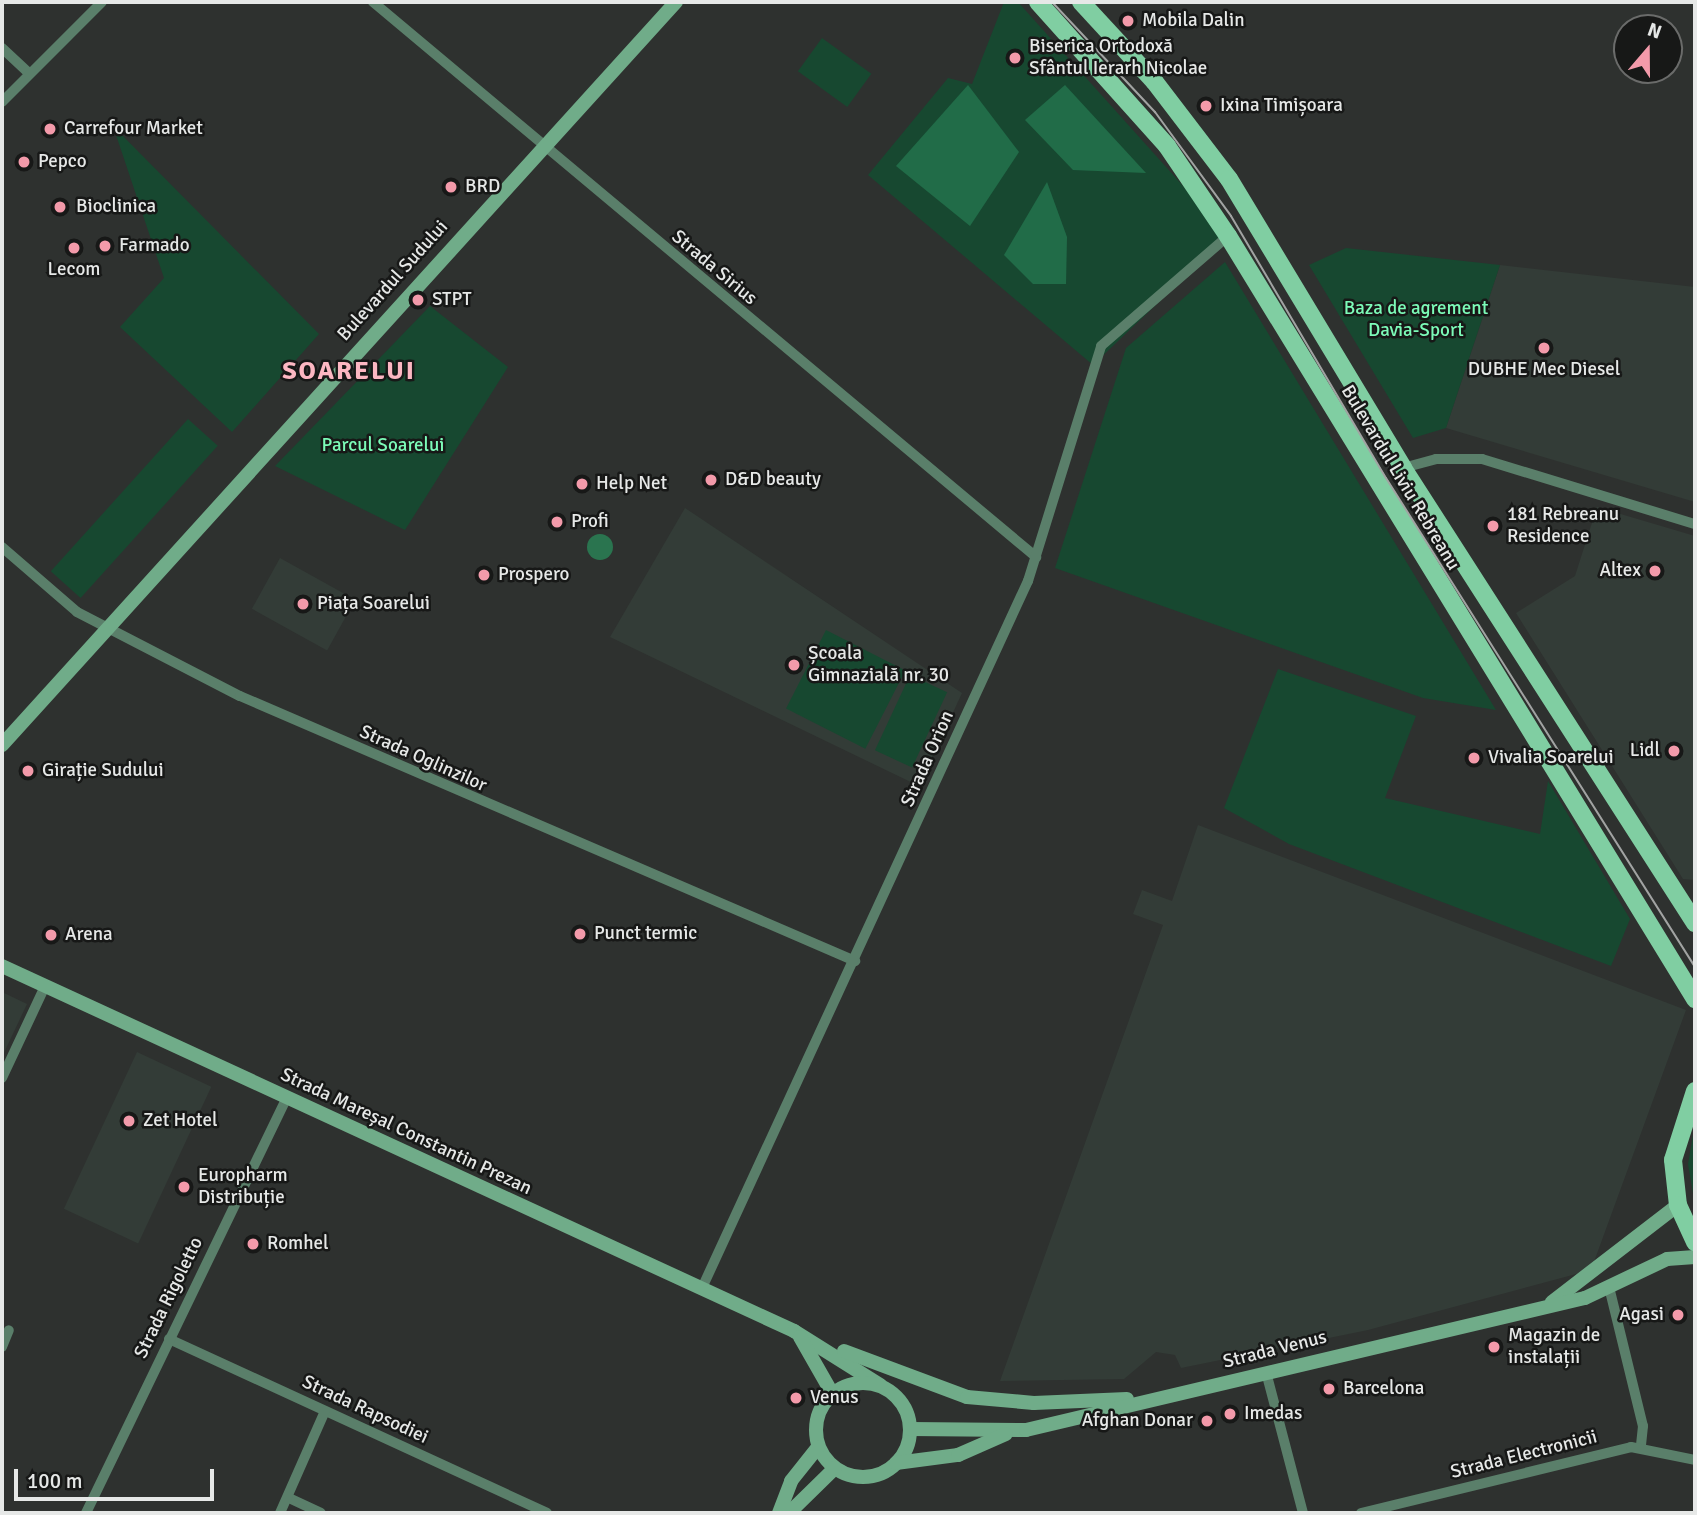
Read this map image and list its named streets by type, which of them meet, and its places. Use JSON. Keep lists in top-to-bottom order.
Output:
{
  "streets": {
    "main road": [
      "Bulevardul Sudului",
      "Bulevardul Liviu Rebreanu",
      "Strada Mareșal Constantin Prezan",
      "Strada Venus"
    ],
    "street": [
      "Strada Sirius",
      "Strada Oglinzilor",
      "Strada Orion",
      "Strada Rigoletto",
      "Strada Rapsodiei",
      "Strada Electronicii"
    ]
  },
  "crossings": [
    ["Strada Sirius", "Bulevardul Sudului"],
    ["Strada Sirius", "Strada Orion"],
    ["Bulevardul Sudului", "Strada Oglinzilor"],
    ["Bulevardul Liviu Rebreanu", "Strada Orion"],
    ["Strada Oglinzilor", "Strada Orion"],
    ["Strada Orion", "Strada Mareșal Constantin Prezan"],
    ["Strada Mareșal Constantin Prezan", "Strada Rigoletto"],
    ["Strada Mareșal Constantin Prezan", "Strada Venus"],
    ["Strada Rigoletto", "Strada Rapsodiei"]
  ],
  "districts": ["SOARELUI"],
  "parks": ["Baza de agrement Davia-Sport", "Parcul Soarelui"],
  "places": [
    "Mobila Dalin",
    "Biserica Ortodoxă Sfântul Ierarh Nicolae",
    "Ixina Timișoara",
    "Carrefour Market",
    "Pepco",
    "BRD",
    "Bioclinica",
    "Farmado",
    "Lecom",
    "STPT",
    "DUBHE Mec Diesel",
    "D&D beauty",
    "Help Net",
    "Profi",
    "181 Rebreanu Residence",
    "Altex",
    "Prospero",
    "Piața Soarelui",
    "Școala Gimnazială nr. 30",
    "Lidl",
    "Vivalia Soarelui",
    "Girație Sudului",
    "Punct termic",
    "Arena",
    "Zet Hotel",
    "Europharm Distribuție",
    "Romhel",
    "Agasi",
    "Magazin de instalații",
    "Barcelona",
    "Venus",
    "Imedas",
    "Afghan Donar"
  ],
  "scale_bar": "100 m",
  "north": "top"
}
